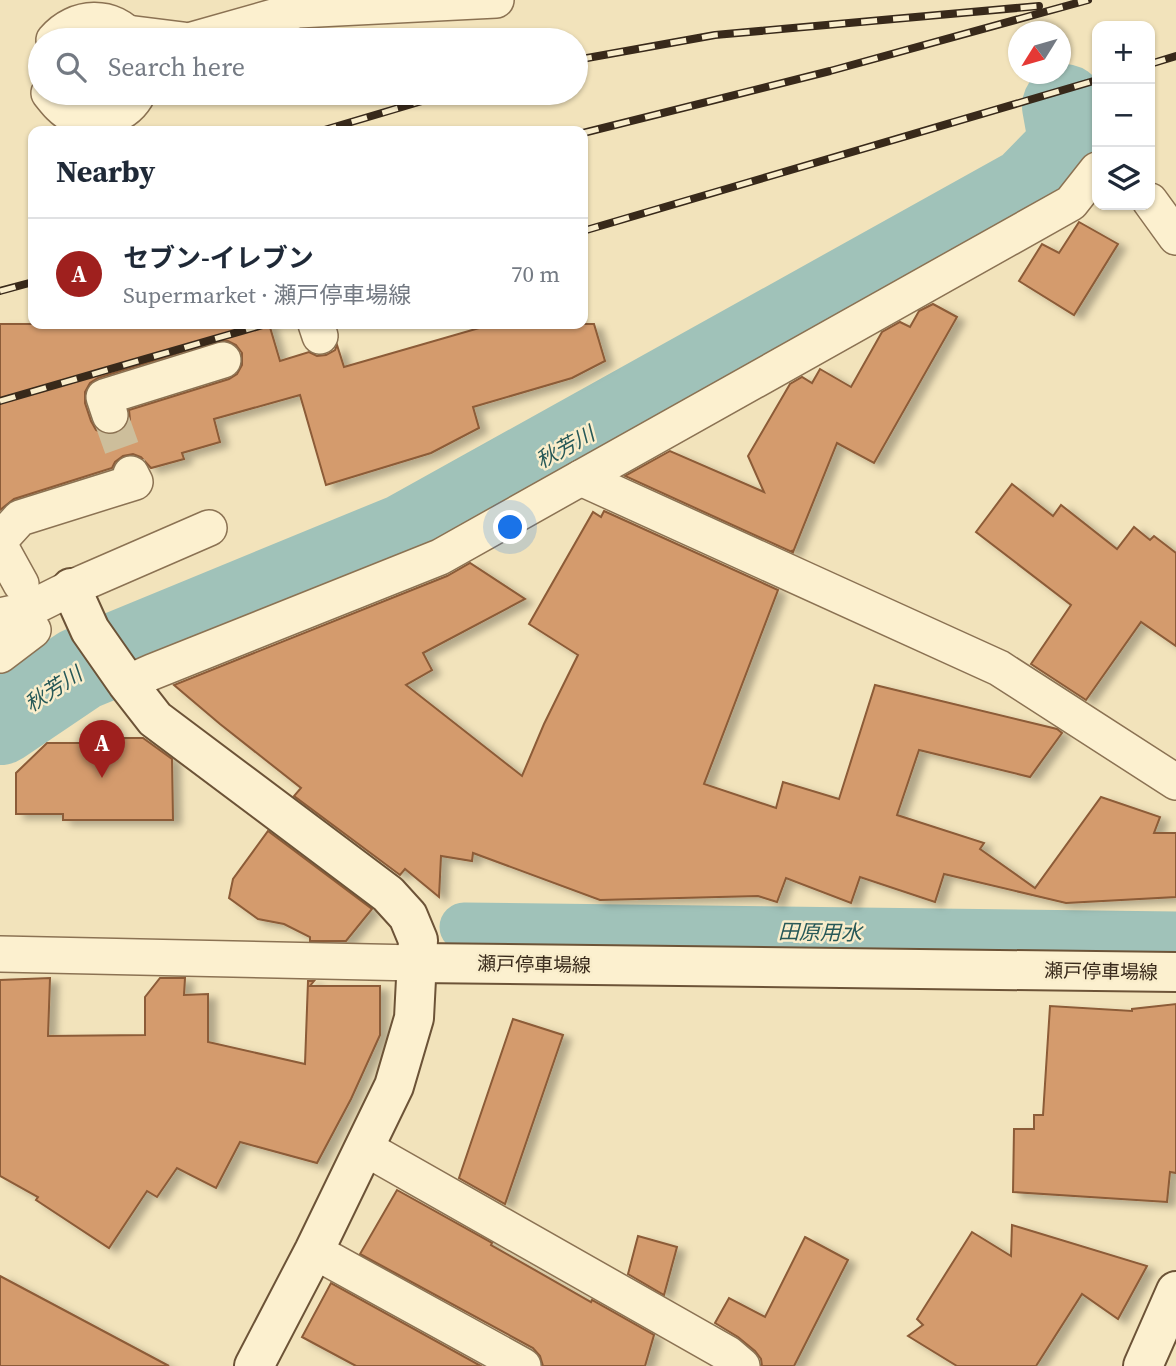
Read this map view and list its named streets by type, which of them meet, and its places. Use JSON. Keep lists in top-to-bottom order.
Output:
{
  "streets": {
    "main road": ["瀬戸停車場線"]
  },
  "water": ["秋芳川", "田原用水"],
  "north": "bottom left",
  "page": {
    "map_buttons": ["+", "−"],
    "search": "Search here",
    "heading": "Nearby",
    "list": [
      {
        "mark": "A",
        "name": "セブン-イレブン",
        "note": "Supermarket · 瀬戸停車場線",
        "value": "70 m"
      }
    ],
    "pins": "A"
  }
}
